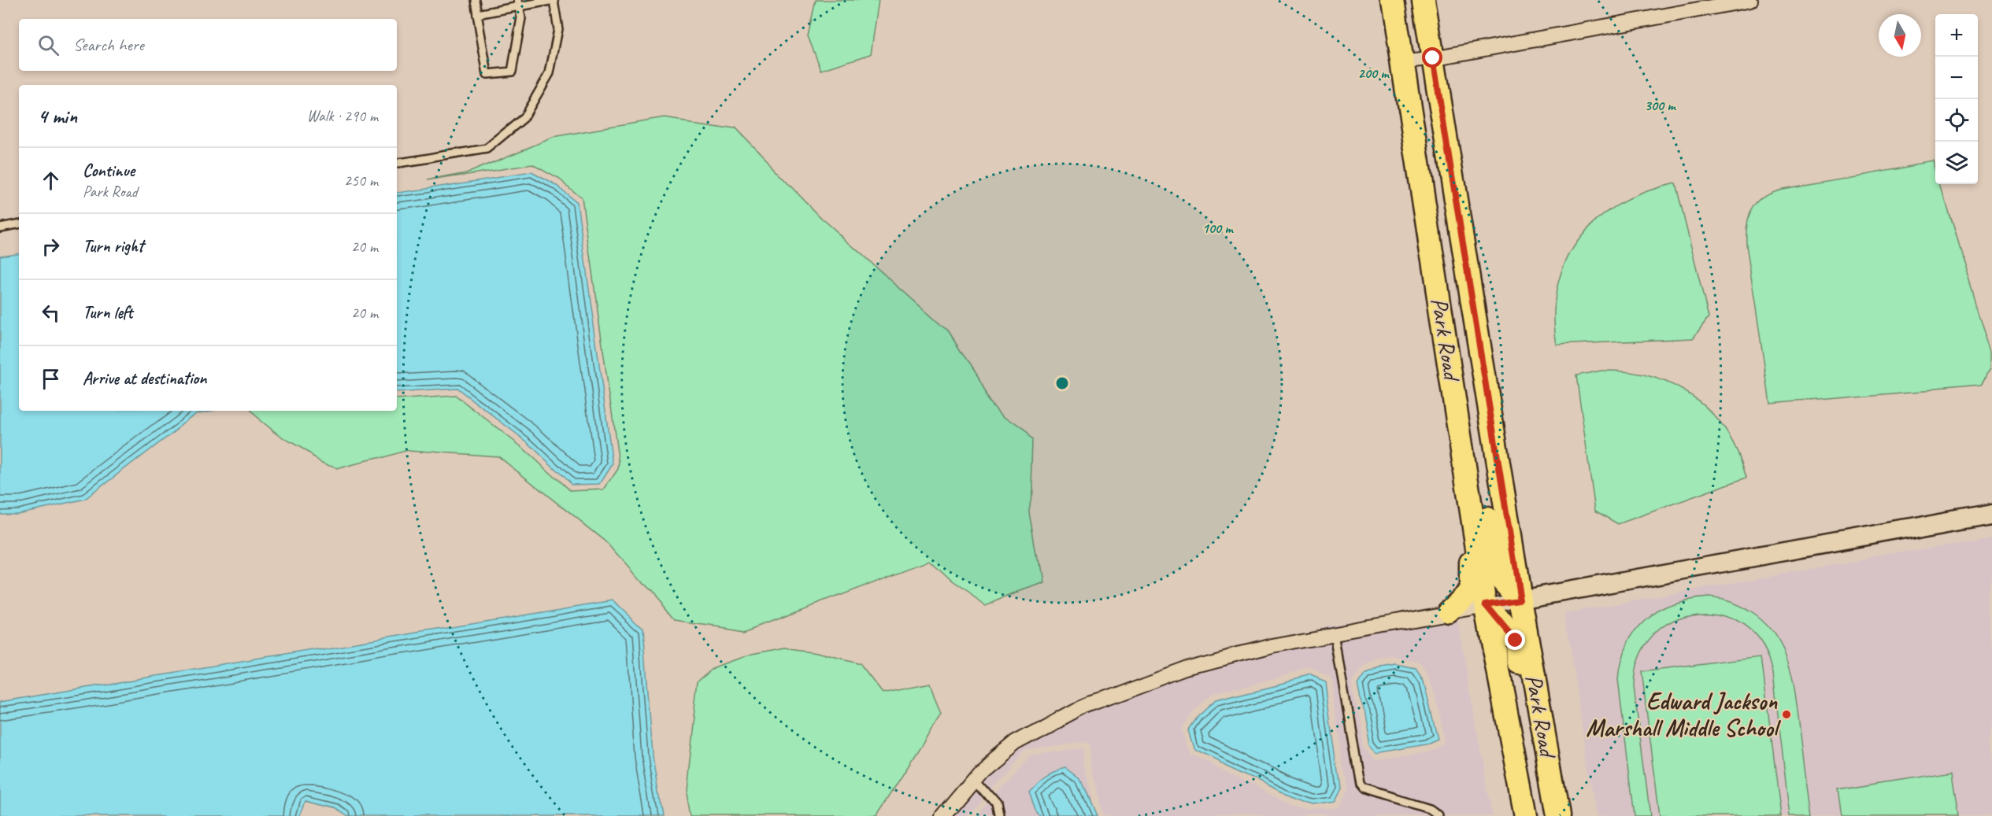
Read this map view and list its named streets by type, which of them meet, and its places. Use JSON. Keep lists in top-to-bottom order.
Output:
{
  "streets": {
    "main road": ["Park Road"]
  },
  "places": ["Edward Jackson Marshall Middle School"],
  "north": "bottom",
  "page": {
    "map_buttons": ["+", "−"],
    "search": "Search here",
    "heading": ["4 min", "Walk · 290 m"],
    "list": [
      ["Continue", "Park Road", "250 m"],
      ["Turn right", "20 m"],
      ["Turn left", "20 m"],
      "Arrive at destination"
    ]
  },
  "rings": ["200 m", "300 m", "100 m"]
}
